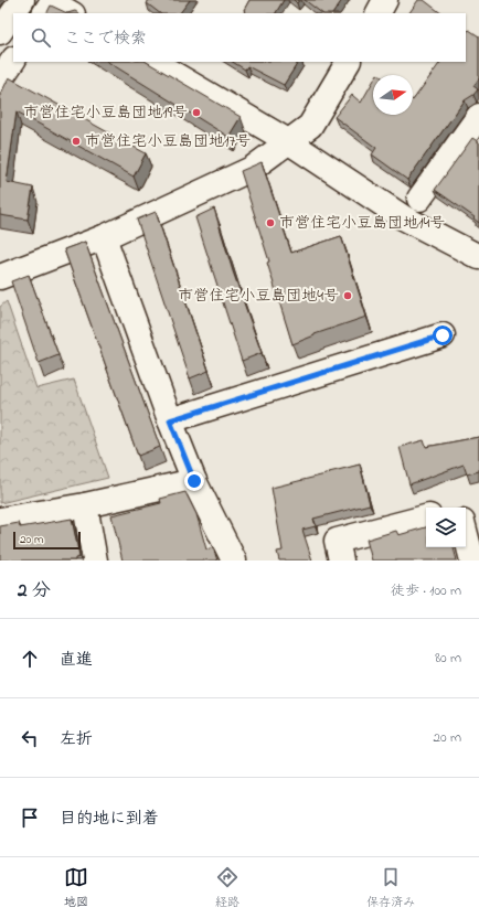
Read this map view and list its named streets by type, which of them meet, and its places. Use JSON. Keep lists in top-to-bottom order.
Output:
{
  "places": [
    "市営住宅小豆島団地19号",
    "市営住宅小豆島団地17号",
    "市営住宅小豆島団地14号",
    "市営住宅小豆島団地4号"
  ],
  "scale_bar": "20 m",
  "north": "right",
  "page": {
    "search": "ここで検索",
    "scale": "20 m",
    "heading": ["2 分", "徒歩 · 100 m"],
    "list": [
      ["直進", "80 m"],
      ["左折", "20 m"],
      "目的地に到着"
    ],
    "nav": ["地図", "経路", "保存済み"]
  }
}
